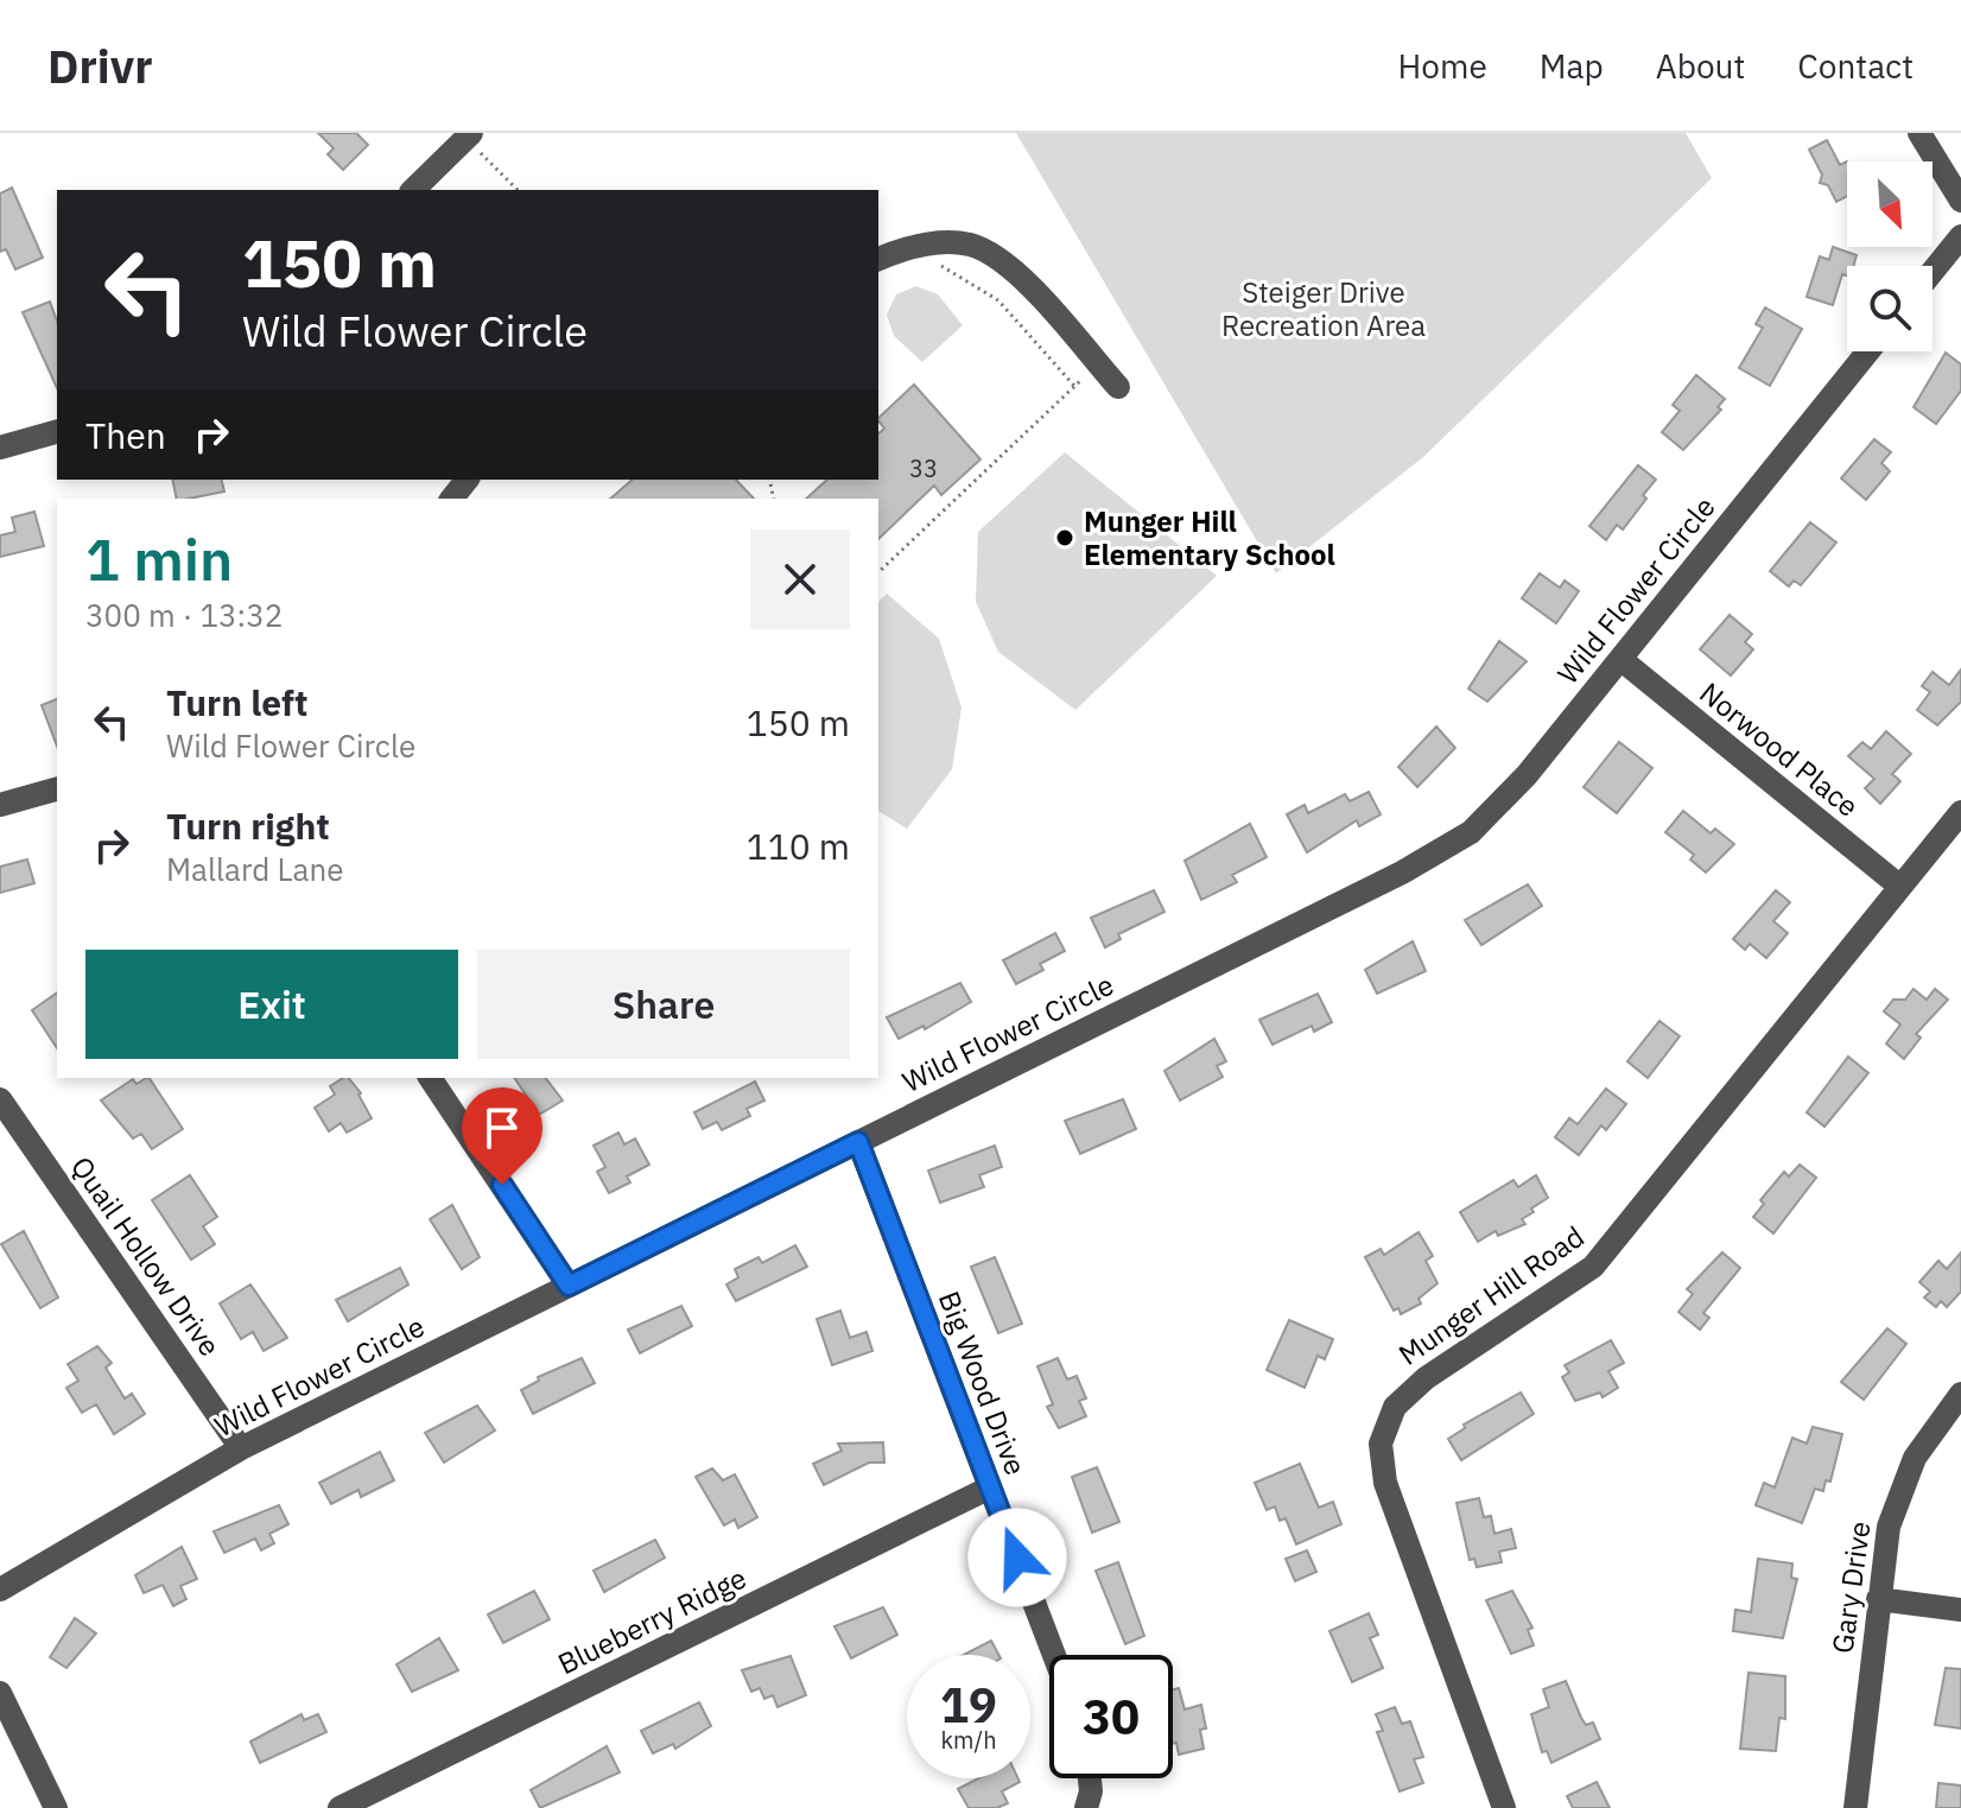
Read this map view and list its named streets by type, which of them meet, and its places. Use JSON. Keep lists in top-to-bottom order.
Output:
{
  "streets": {
    "street": [
      "Wild Flower Circle",
      "Norwood Place",
      "Quail Hollow Drive",
      "Munger Hill Road",
      "Big Wood Drive",
      "Gary Drive",
      "Blueberry Ridge"
    ]
  },
  "crossings": [
    ["Wild Flower Circle", "Norwood Place"],
    ["Wild Flower Circle", "Quail Hollow Drive"],
    ["Wild Flower Circle", "Big Wood Drive"],
    ["Norwood Place", "Munger Hill Road"],
    ["Big Wood Drive", "Blueberry Ridge"]
  ],
  "parks": ["Steiger Drive Recreation Area"],
  "places": ["Munger Hill Elementary School"],
  "house_numbers": ["33"],
  "north": "bottom right",
  "page": {
    "header": "Drivr",
    "nav": [
      "Home",
      "Map",
      "About",
      "Contact"
    ],
    "turn": ["150 m", "Wild Flower Circle"],
    "then": "Then",
    "heading": ["1 min", "300 m · 13:32"],
    "list": [
      {
        "name": "Turn left",
        "note": "Wild Flower Circle",
        "value": "150 m"
      },
      {
        "name": "Turn right",
        "note": "Mallard Lane",
        "value": "110 m"
      }
    ],
    "buttons": ["Exit", "Share"],
    "speed": "19 km/h",
    "limit": "30"
  }
}
